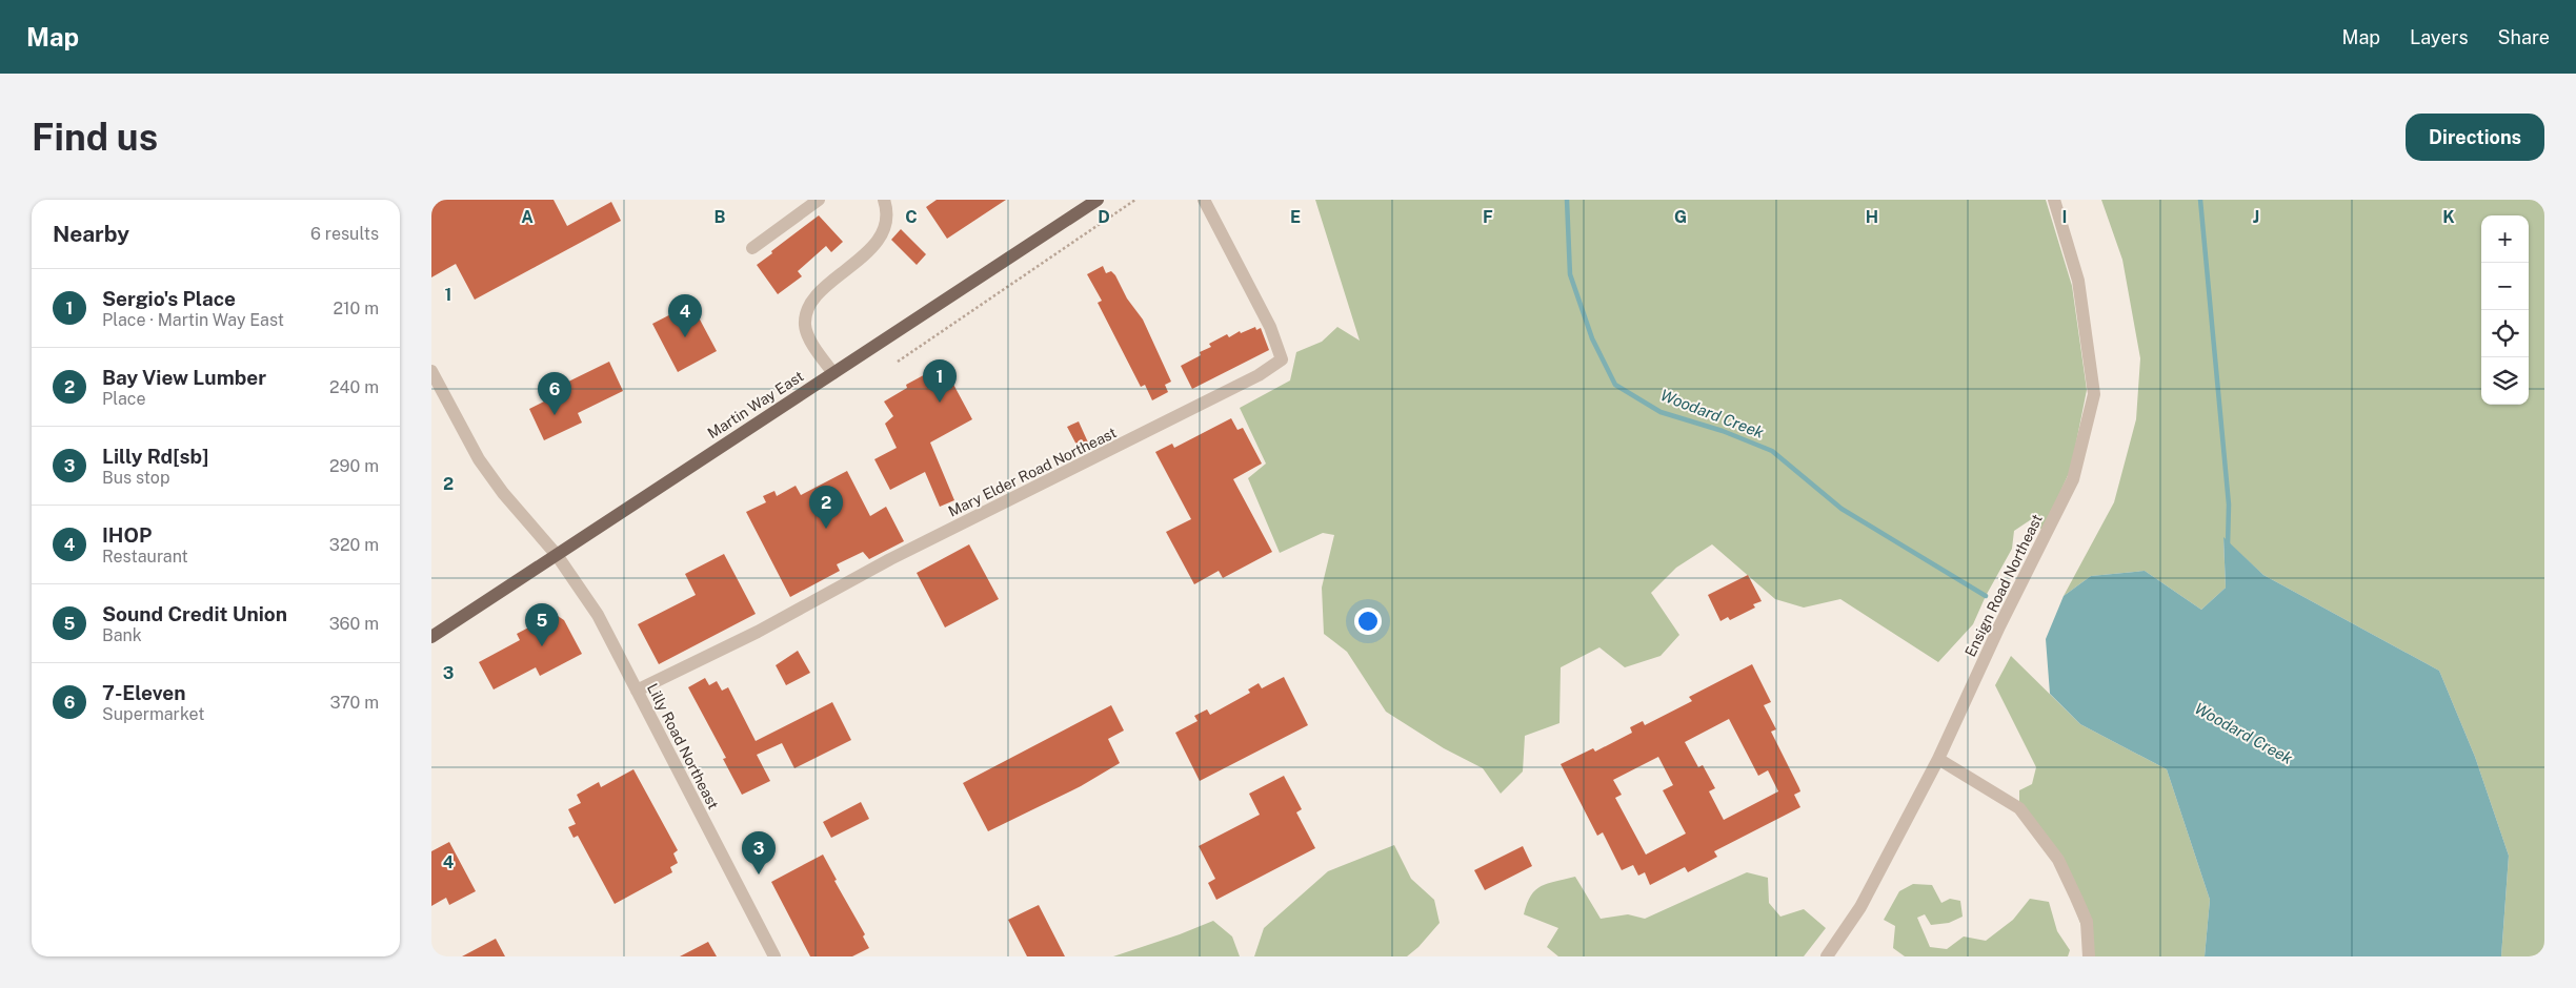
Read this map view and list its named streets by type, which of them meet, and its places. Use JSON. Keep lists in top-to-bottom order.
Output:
{
  "streets": {
    "main road": ["Martin Way East"],
    "street": ["Mary Elder Road Northeast", "Ensign Road Northeast", "Lilly Road Northeast"]
  },
  "crossings": [
    ["Martin Way East", "Lilly Road Northeast"],
    ["Mary Elder Road Northeast", "Lilly Road Northeast"]
  ],
  "water": ["Woodard Creek"],
  "page": {
    "header": "Map",
    "nav": ["Map", "Layers", "Share"],
    "buttons": "Directions",
    "title": "Find us",
    "heading": ["Nearby", "6 results"],
    "map_buttons": ["+", "−"],
    "list": [
      {
        "mark": "1",
        "name": "Sergio's Place",
        "note": "Place · Martin Way East",
        "value": "210 m"
      },
      {
        "mark": "2",
        "name": "Bay View Lumber",
        "note": "Place",
        "value": "240 m"
      },
      {
        "mark": "3",
        "name": "Lilly Rd[sb]",
        "note": "Bus stop",
        "value": "290 m"
      },
      {
        "mark": "4",
        "name": "IHOP",
        "note": "Restaurant",
        "value": "320 m"
      },
      {
        "mark": "5",
        "name": "Sound Credit Union",
        "note": "Bank",
        "value": "360 m"
      },
      {
        "mark": "6",
        "name": "7-Eleven",
        "note": "Supermarket",
        "value": "370 m"
      }
    ],
    "pins": [
      "4",
      "1",
      "6",
      "2",
      "5",
      "3"
    ]
  },
  "grid": {
    "columns": [
      "A",
      "B",
      "C",
      "D",
      "E",
      "F",
      "G",
      "H",
      "I",
      "J",
      "K"
    ],
    "rows": [
      "1",
      "2",
      "3",
      "4"
    ]
  }
}
